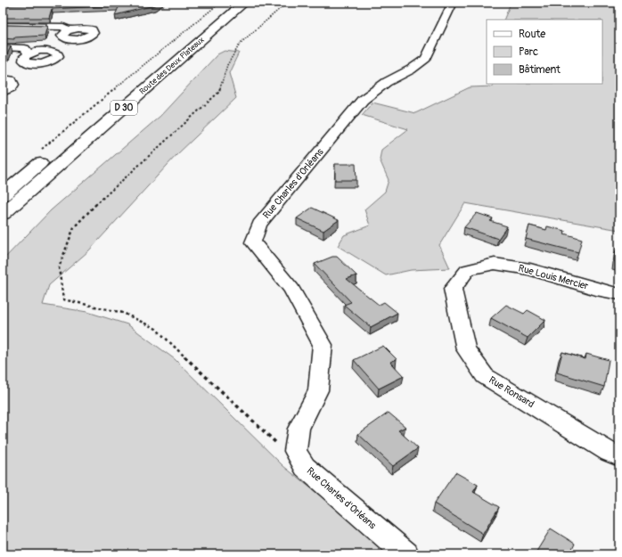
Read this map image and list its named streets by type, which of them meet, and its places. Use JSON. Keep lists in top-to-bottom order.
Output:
{
  "streets": {
    "main road": ["Route des Deux Plateaux", "D 30"],
    "street": ["Rue Charles d'Orléans", "Rue Louis Mercier", "Rue Ronsard"]
  },
  "crossings": [
    ["Rue Louis Mercier", "Rue Ronsard"]
  ],
  "legend": ["Route", "Parc", "Bâtiment"]
}
